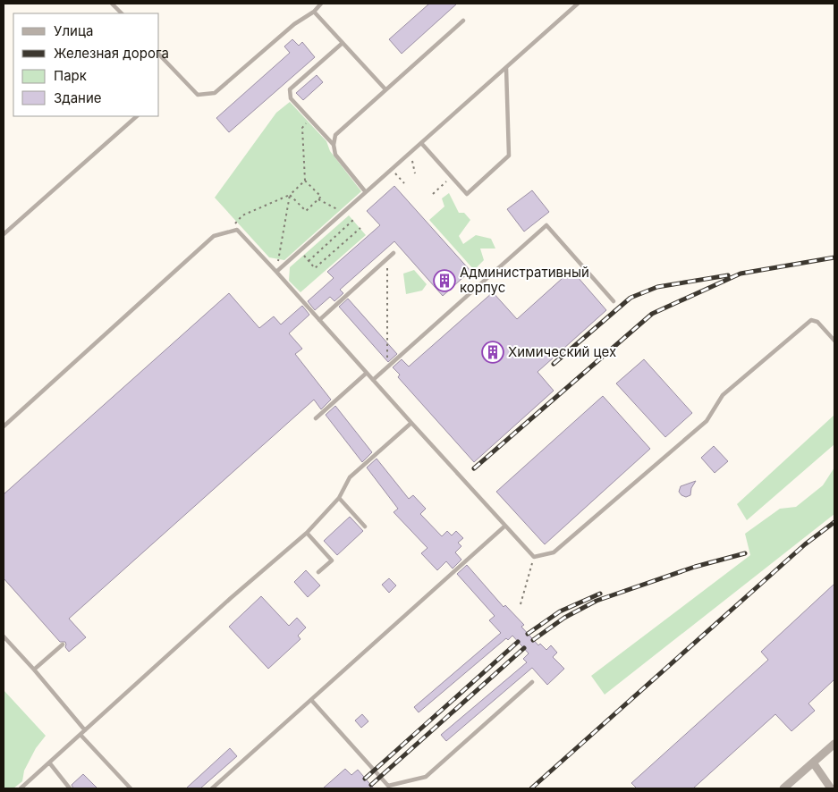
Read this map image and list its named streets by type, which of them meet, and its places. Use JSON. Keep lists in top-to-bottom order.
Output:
{
  "places": {
    "building": ["Административный корпус", "Химический цех"]
  },
  "legend": [
    "Улица",
    "Железная дорога",
    "Парк",
    "Здание"
  ]
}
